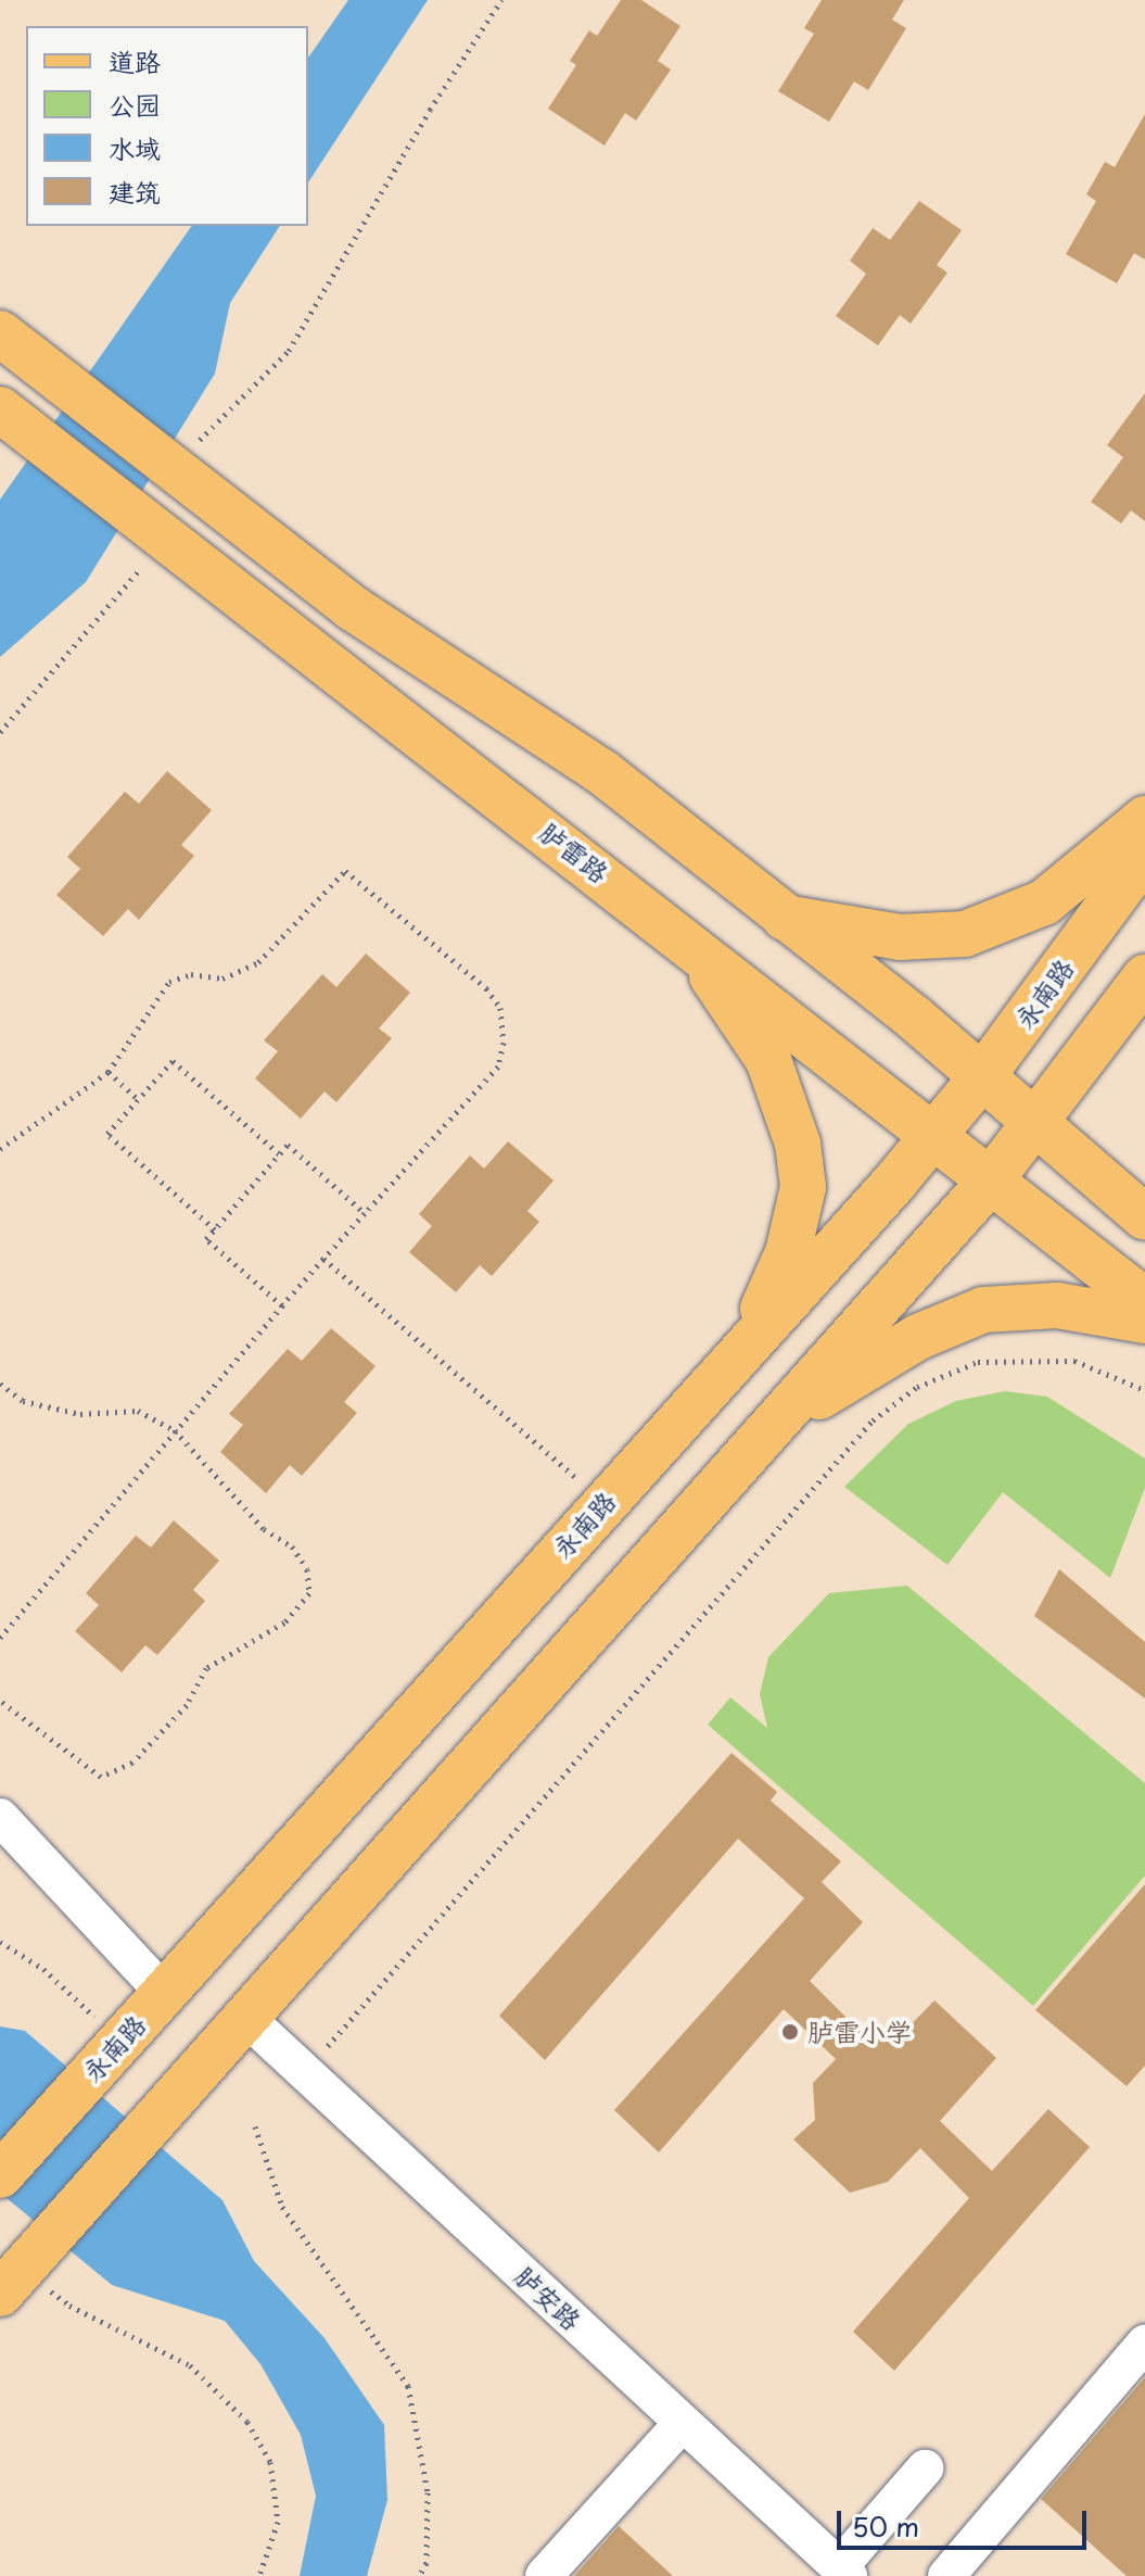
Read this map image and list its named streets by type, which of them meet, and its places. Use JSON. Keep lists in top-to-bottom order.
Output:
{
  "streets": {
    "main road": ["胪雷路", "永南路"],
    "street": ["胪安路"]
  },
  "crossings": [
    ["胪雷路", "永南路"]
  ],
  "places": ["胪雷小学"],
  "legend": [
    "道路",
    "公园",
    "水域",
    "建筑"
  ],
  "scale_bar": "50 m"
}
